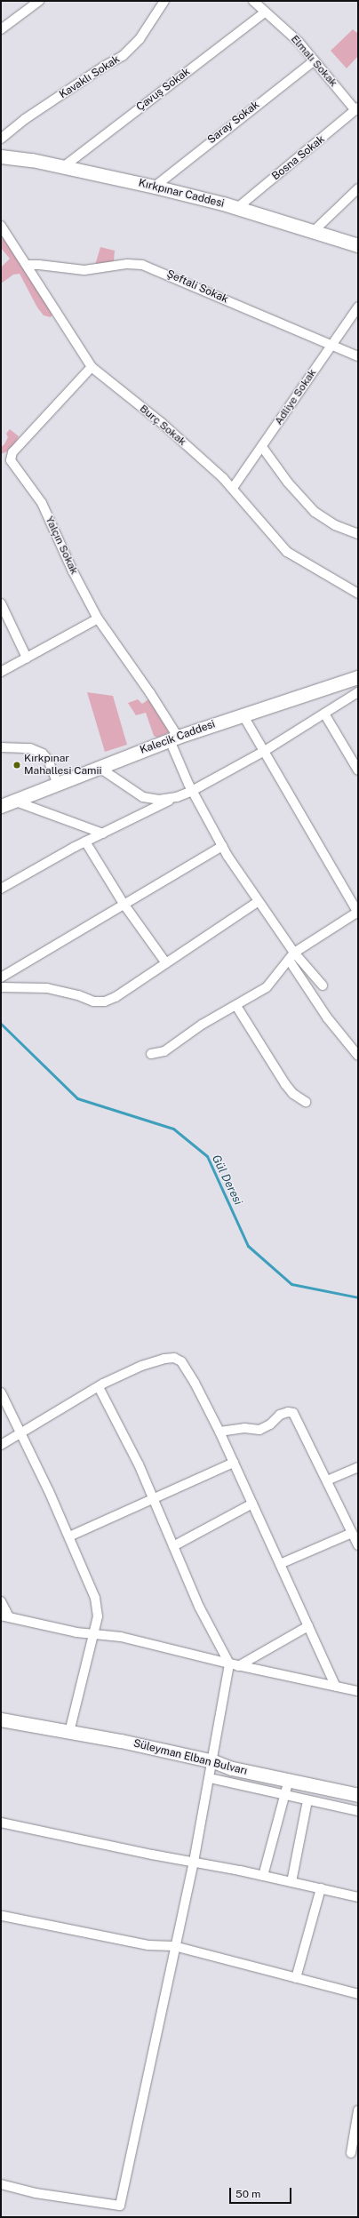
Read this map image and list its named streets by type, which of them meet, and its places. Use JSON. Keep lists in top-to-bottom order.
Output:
{
  "streets": {
    "street": [
      "Elmalı Sokak",
      "Kavaklı Sokak",
      "Çavuş Sokak",
      "Saray Sokak",
      "Bosna Sokak",
      "Kırkpınar Caddesi",
      "Şeftali Sokak",
      "Adliye Sokak",
      "Burç Sokak",
      "Yalçın Sokak",
      "Kalecik Caddesi",
      "Süleyman Elban Bulvarı"
    ]
  },
  "crossings": [
    ["Elmalı Sokak", "Çavuş Sokak"],
    ["Elmalı Sokak", "Saray Sokak"],
    ["Elmalı Sokak", "Bosna Sokak"],
    ["Çavuş Sokak", "Kırkpınar Caddesi"],
    ["Saray Sokak", "Kırkpınar Caddesi"],
    ["Bosna Sokak", "Kırkpınar Caddesi"],
    ["Şeftali Sokak", "Adliye Sokak"],
    ["Şeftali Sokak", "Burç Sokak"],
    ["Adliye Sokak", "Burç Sokak"],
    ["Burç Sokak", "Yalçın Sokak"],
    ["Yalçın Sokak", "Kalecik Caddesi"]
  ],
  "water": ["Gül Deresi"],
  "places": ["Kırkpınar Mahallesi Camii"],
  "scale_bar": "50 m"
}
